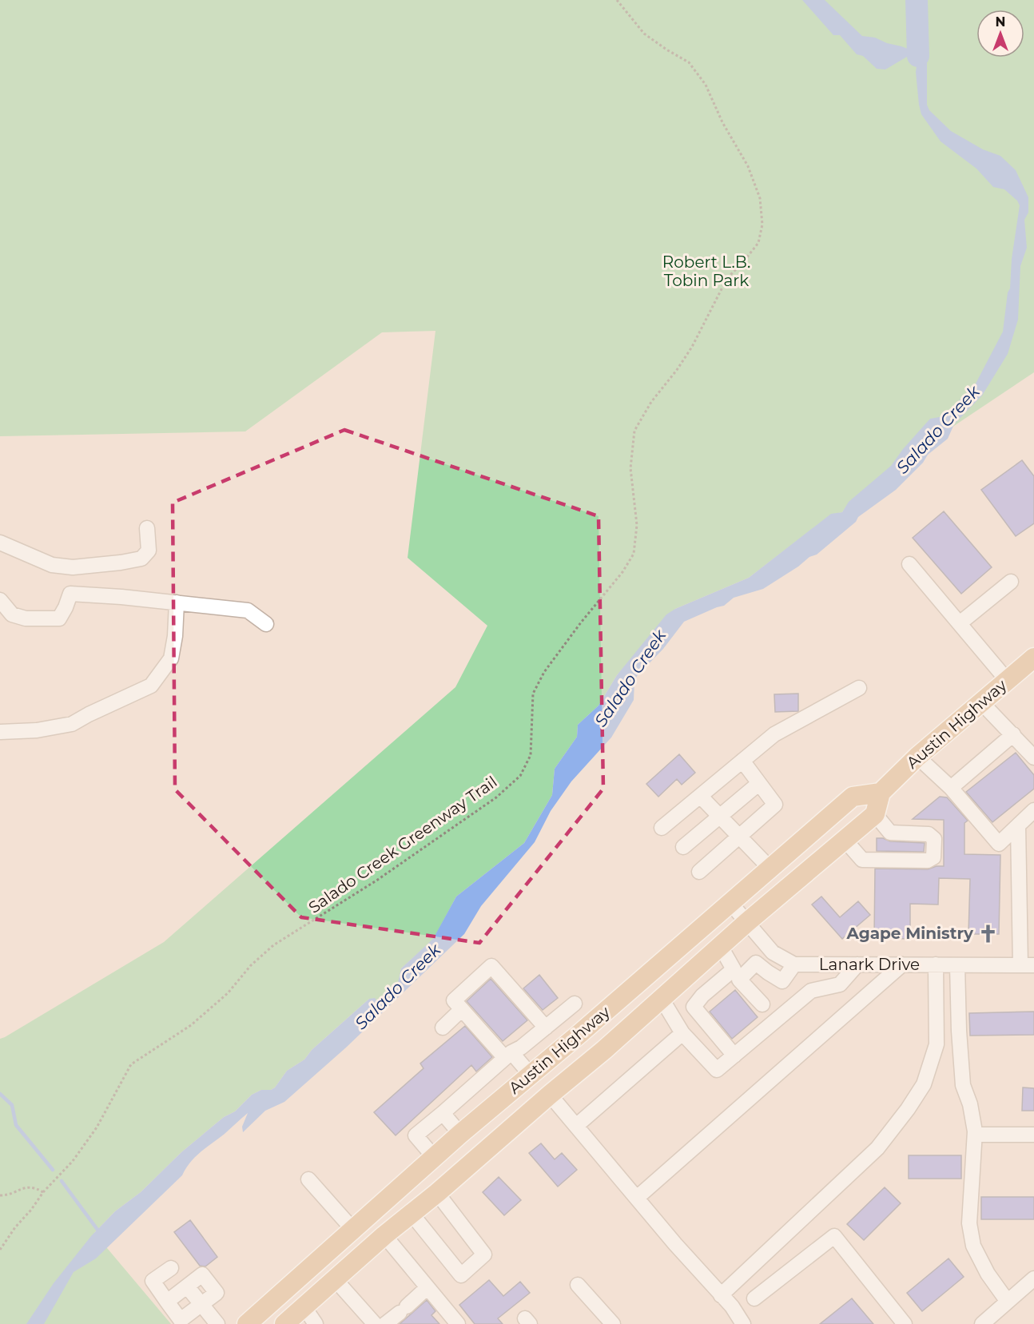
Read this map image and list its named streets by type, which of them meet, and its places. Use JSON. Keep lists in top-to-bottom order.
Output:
{
  "streets": {
    "main road": ["Austin Highway"],
    "street": ["Lanark Drive"],
    "path": ["Salado Creek Greenway Trail"]
  },
  "crossings": [
    ["Austin Highway", "Lanark Drive"]
  ],
  "water": ["Salado Creek"],
  "parks": ["Robert L.B. Tobin Park"],
  "places": {
    "church": ["Agape Ministry"]
  },
  "north": "top"
}
